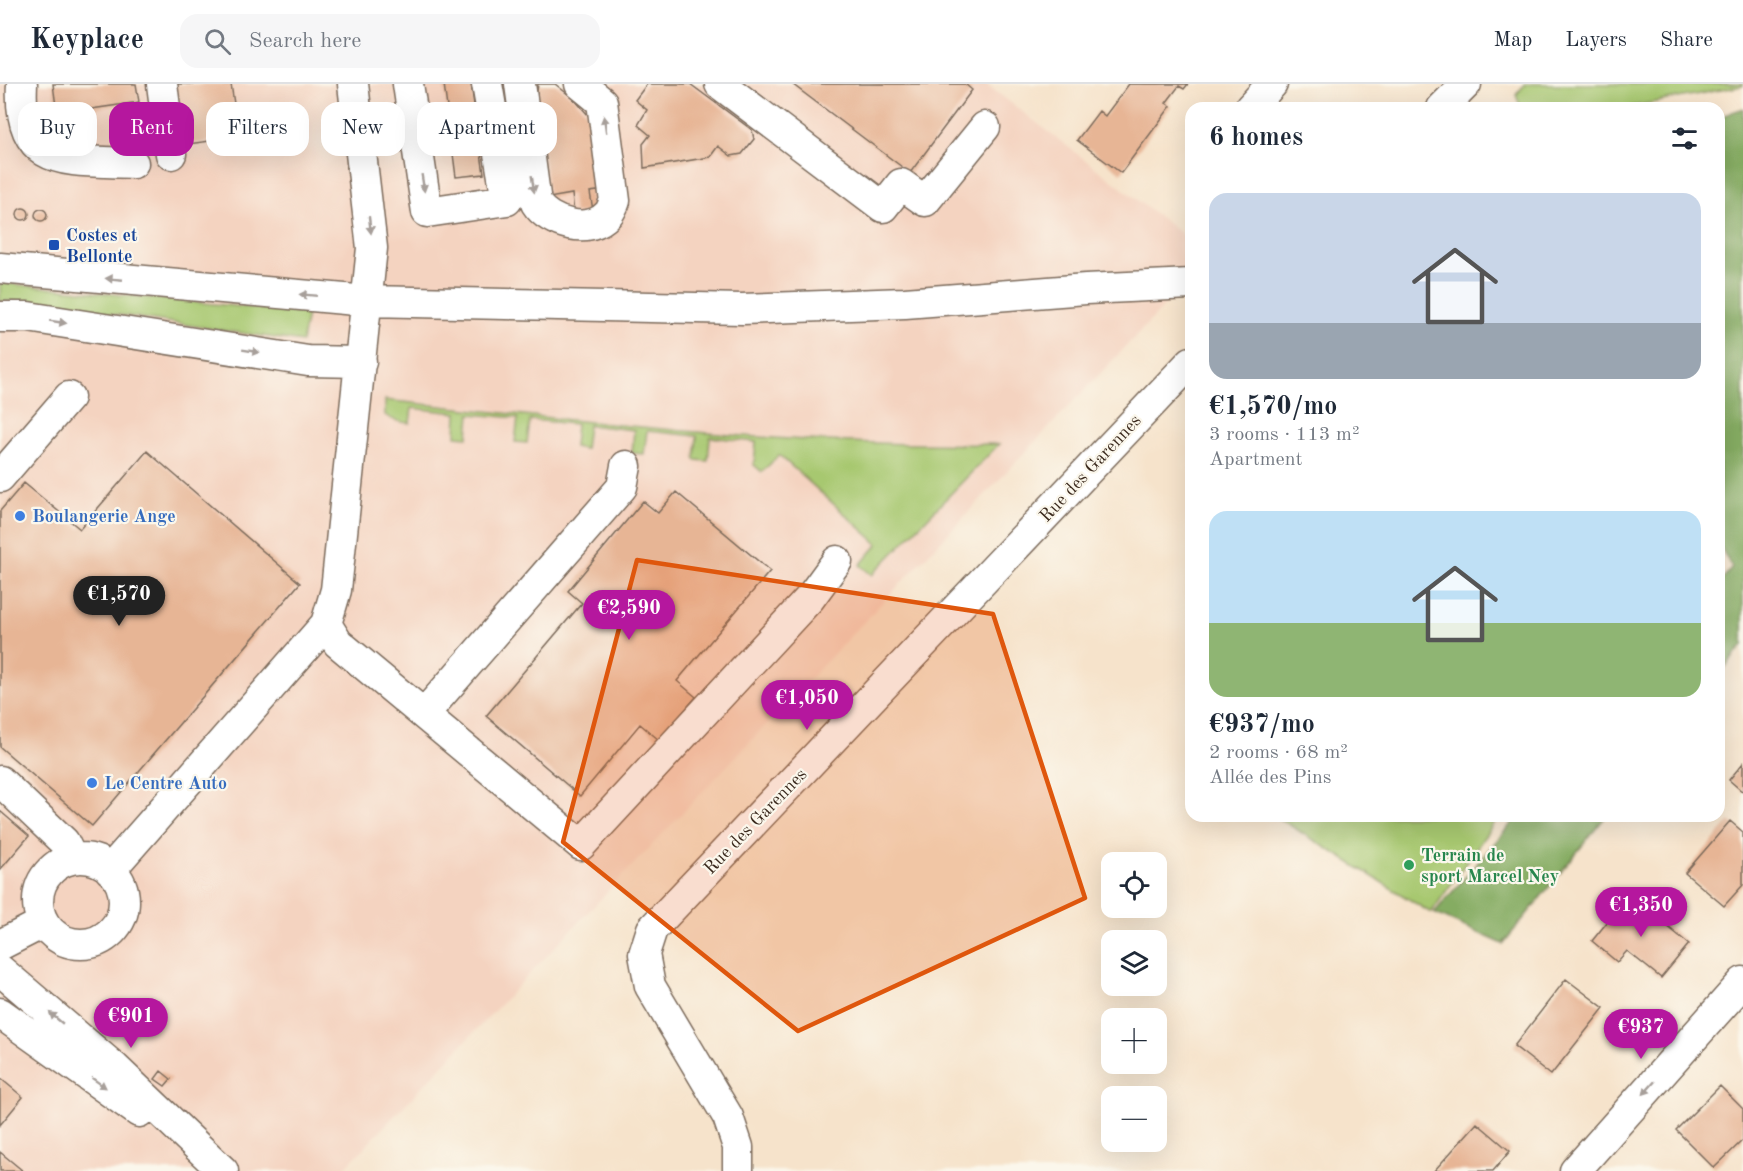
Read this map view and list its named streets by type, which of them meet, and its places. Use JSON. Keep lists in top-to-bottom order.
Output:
{
  "streets": {
    "street": ["Rue des Garennes"]
  },
  "places": {
    "transit": ["Costes et Bellonte"],
    "other": ["Boulangerie Ange", "Le Centre Auto", "Terrain de sport Marcel Ney"]
  },
  "page": {
    "header": "Keyplace",
    "search": "Search here",
    "nav": ["Map", "Layers", "Share"],
    "chip": [
      "Buy",
      "Rent",
      "Filters",
      "New",
      "Apartment"
    ],
    "heading": "6 homes",
    "list": [
      {
        "name": "€1,570/mo",
        "note": "3 rooms · 113 m² · Apartment"
      },
      {
        "name": "€937/mo",
        "note": "2 rooms · 68 m² · Allée des Pins"
      }
    ],
    "price": [
      "€1,570",
      "€2,590",
      "€1,050",
      "€1,350",
      "€901",
      "€937"
    ],
    "map_buttons": ["+", "−"]
  }
}
